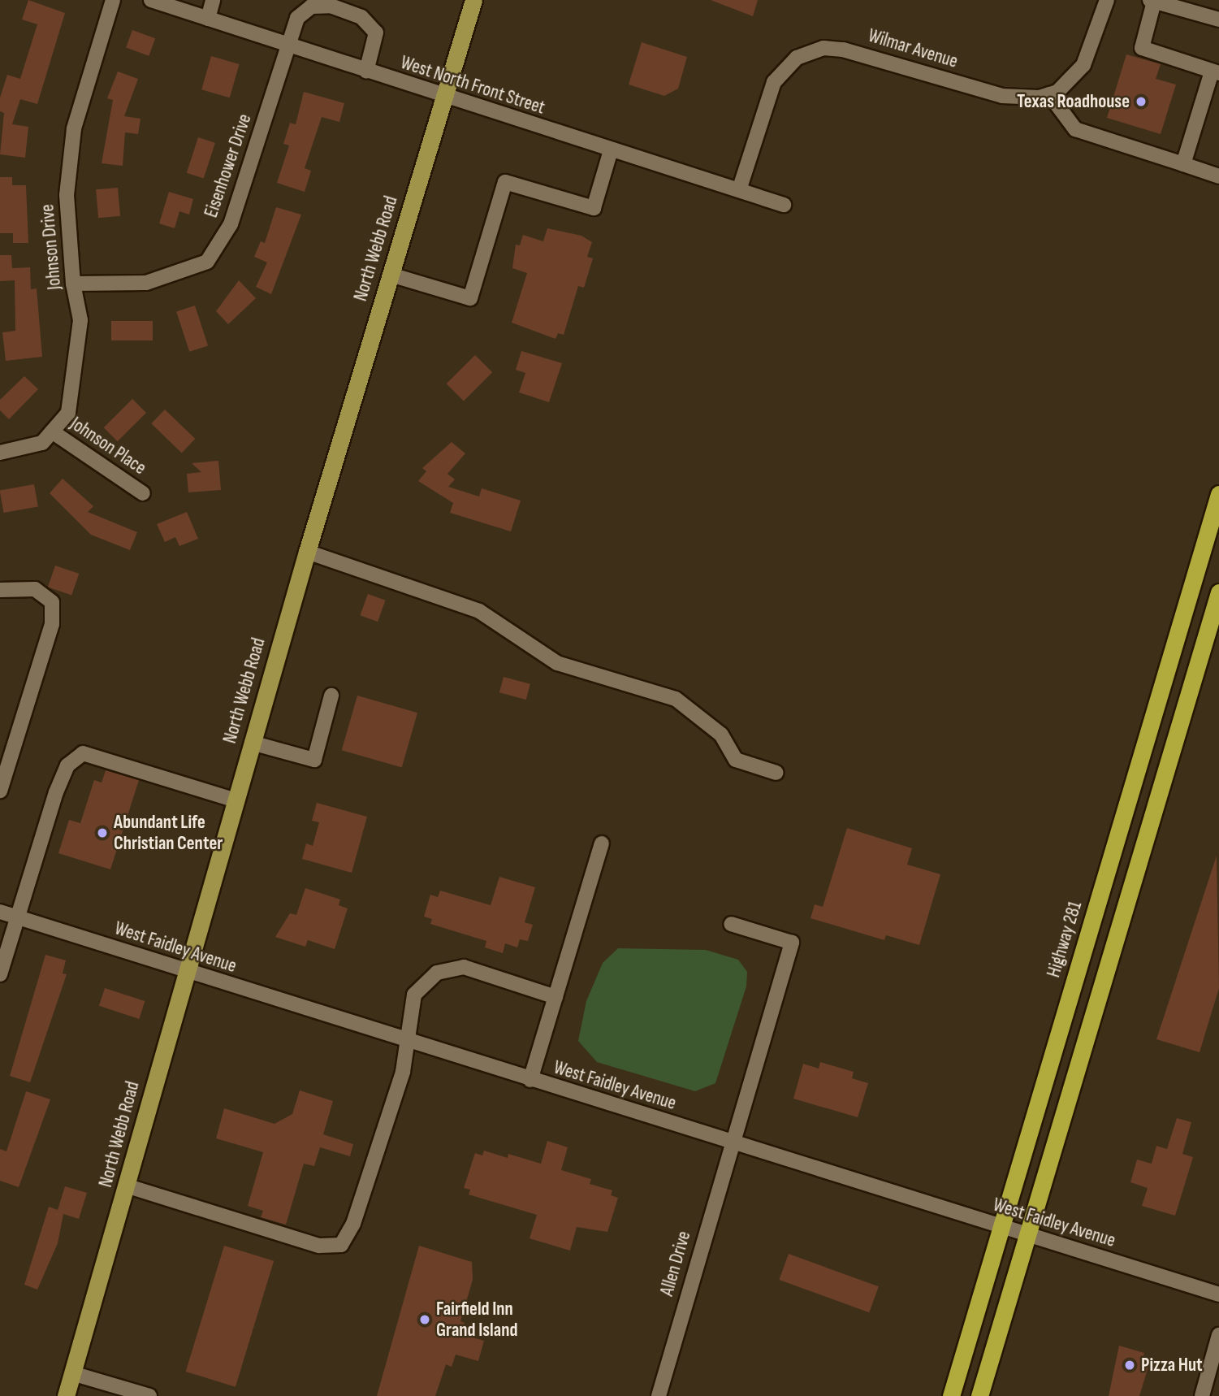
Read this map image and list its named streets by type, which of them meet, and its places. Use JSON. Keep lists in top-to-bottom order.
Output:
{
  "streets": {
    "highway": ["Highway 281"],
    "main road": ["North Webb Road"],
    "street": [
      "Wilmar Avenue",
      "West North Front Street",
      "Eisenhower Drive",
      "Johnson Drive",
      "Johnson Place",
      "West Faidley Avenue",
      "Allen Drive"
    ]
  },
  "crossings": [
    ["Wilmar Avenue", "West North Front Street"],
    ["West North Front Street", "Eisenhower Drive"],
    ["West North Front Street", "North Webb Road"],
    ["Eisenhower Drive", "Johnson Drive"],
    ["Johnson Drive", "Johnson Place"],
    ["North Webb Road", "West Faidley Avenue"],
    ["Highway 281", "West Faidley Avenue"],
    ["West Faidley Avenue", "Allen Drive"]
  ],
  "places": [
    "Texas Roadhouse",
    "Abundant Life Christian Center",
    "Fairfield Inn Grand Island",
    "Pizza Hut"
  ]
}
